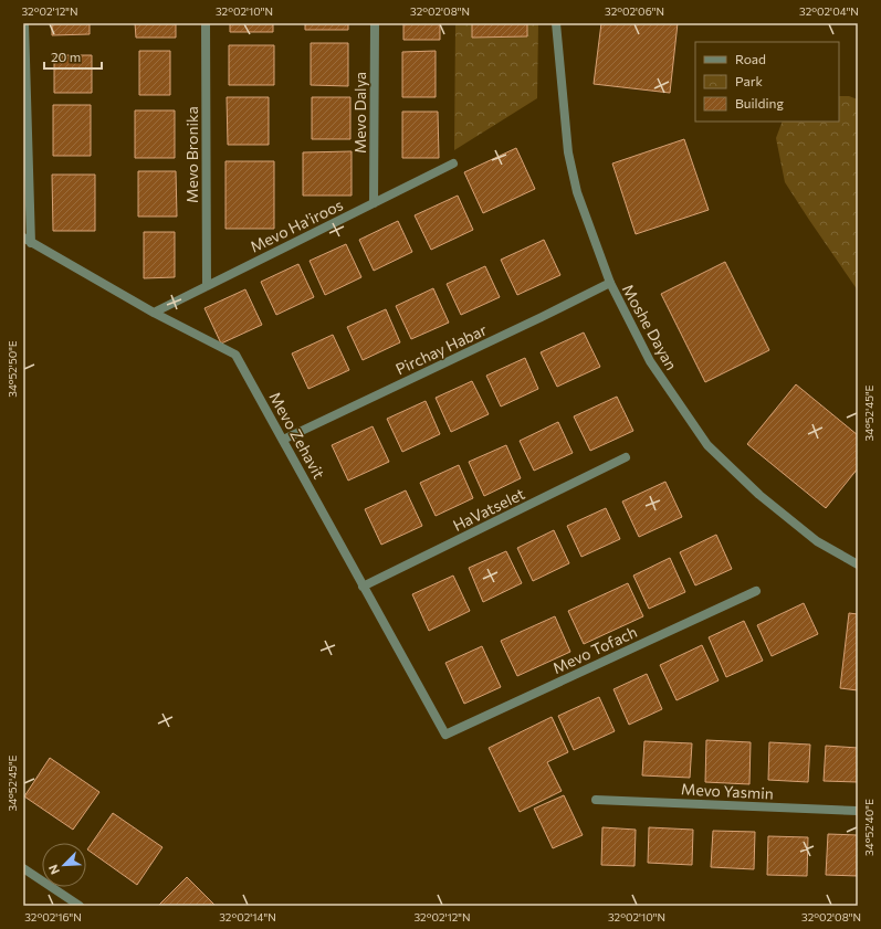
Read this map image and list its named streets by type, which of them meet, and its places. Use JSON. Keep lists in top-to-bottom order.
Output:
{
  "streets": {
    "street": [
      "Mevo Dalya",
      "Mevo Bronika",
      "Mevo Ha'iroos",
      "Moshe Dayan",
      "Pirchay Habar",
      "Mevo Zehavit",
      "HaVatselet",
      "Mevo Tofach",
      "Mevo Yasmin"
    ]
  },
  "crossings": [
    ["Mevo Dalya", "Mevo Ha'iroos"],
    ["Mevo Bronika", "Mevo Ha'iroos"],
    ["Mevo Ha'iroos", "Mevo Zehavit"],
    ["Moshe Dayan", "Pirchay Habar"],
    ["Pirchay Habar", "Mevo Zehavit"],
    ["Mevo Zehavit", "HaVatselet"],
    ["Mevo Zehavit", "Mevo Tofach"]
  ],
  "legend": ["Road", "Park", "Building"],
  "scale_bar": "20 m",
  "north": "bottom left",
  "coordinates": [
    "32°02'12\"N",
    "32°02'10\"N",
    "32°02'08\"N",
    "32°02'06\"N",
    "32°02'04\"N",
    "34°52'50\"E",
    "34°52'45\"E",
    "34°52'40\"E",
    "32°02'16\"N",
    "32°02'14\"N"
  ]
}
